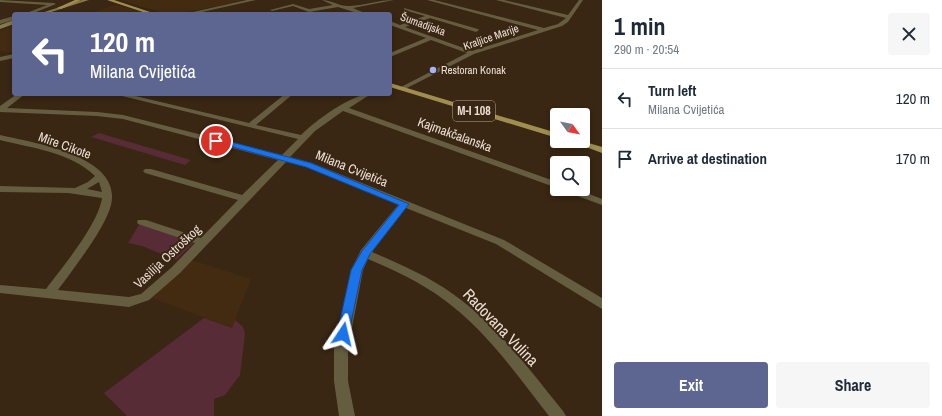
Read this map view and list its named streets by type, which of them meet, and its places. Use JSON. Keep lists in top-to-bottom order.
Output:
{
  "streets": {
    "main road": ["M-I 108"],
    "street": [
      "Šumadijska",
      "Kraljice Marije",
      "Kajmakčalanska",
      "Mire Cikote",
      "Milana Cvijetića",
      "Vasilija Ostroškog",
      "Radovana Vulina"
    ]
  },
  "crossings": [
    ["Šumadijska", "Kraljice Marije"],
    ["Kraljice Marije", "M-I 108"],
    ["Kajmakčalanska", "Vasilija Ostroškog"],
    ["Milana Cvijetića", "Vasilija Ostroškog"]
  ],
  "places": ["Restoran Konak"],
  "north": "bottom right",
  "page": {
    "heading": ["1 min", "290 m · 20:54"],
    "turn": ["120 m", "Milana Cvijetića"],
    "list": [
      {
        "name": "Turn left",
        "note": "Milana Cvijetića",
        "value": "120 m"
      },
      {
        "name": "Arrive at destination",
        "value": "170 m"
      }
    ],
    "buttons": ["Exit", "Share"]
  }
}
